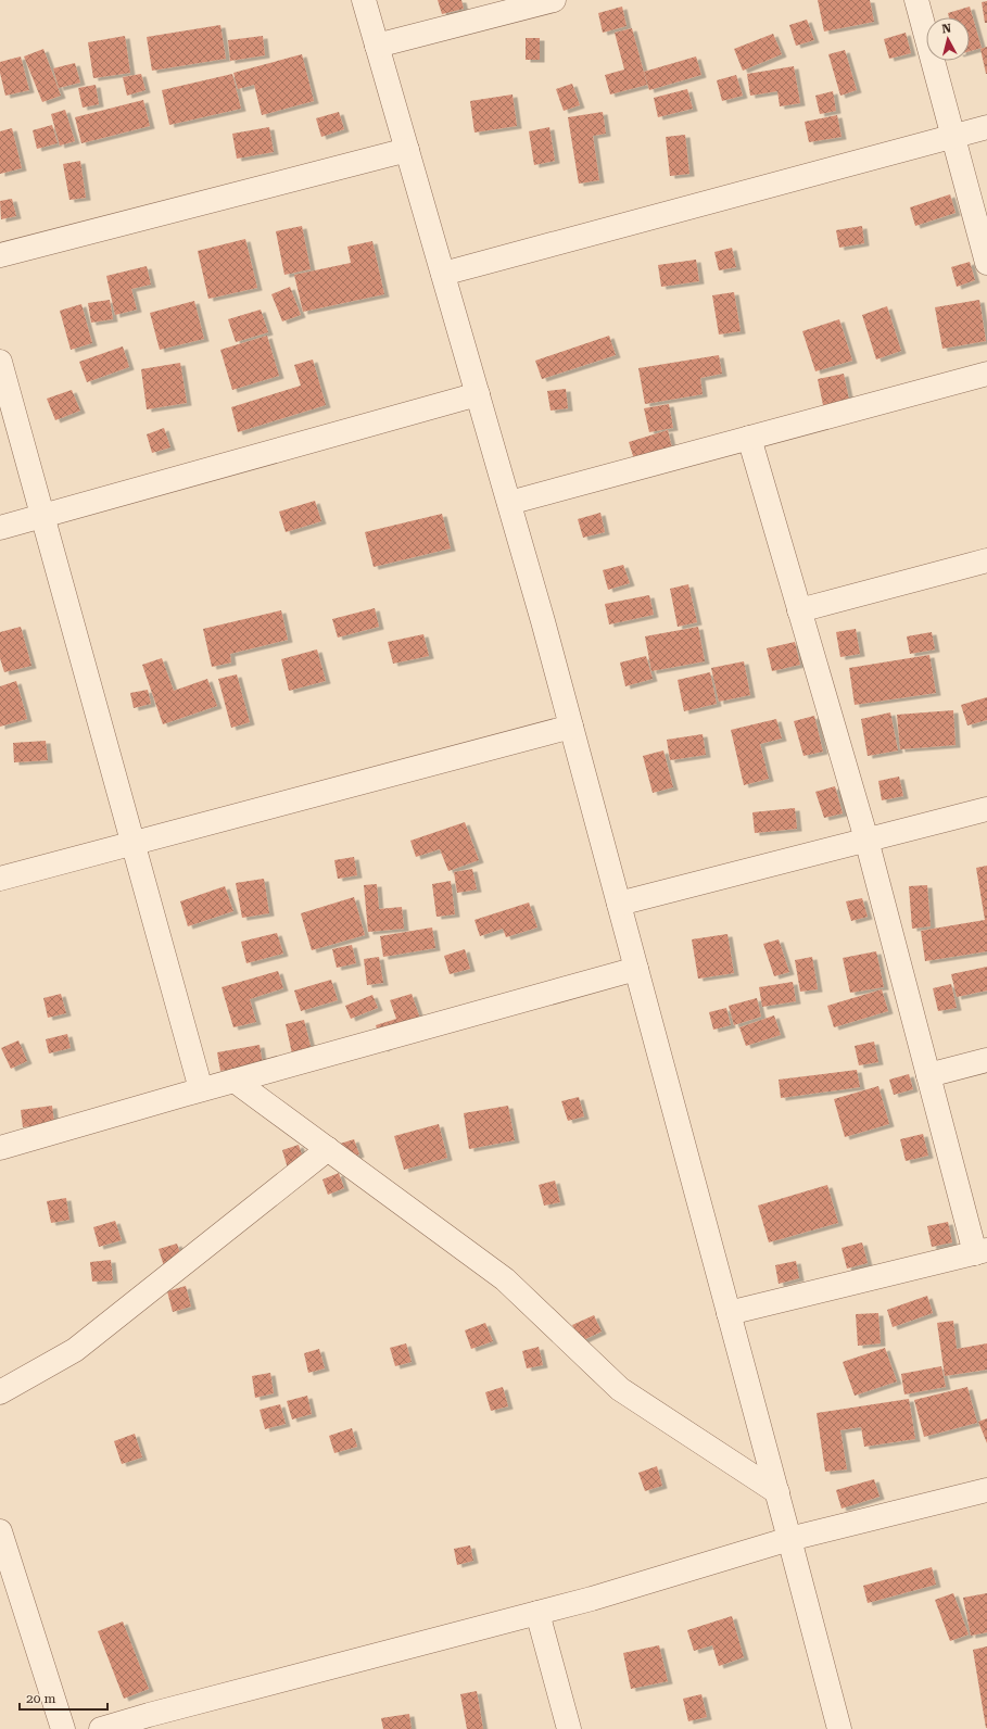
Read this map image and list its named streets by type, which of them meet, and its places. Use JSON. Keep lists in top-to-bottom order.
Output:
{
  "scale_bar": "20 m",
  "north": "top"
}
